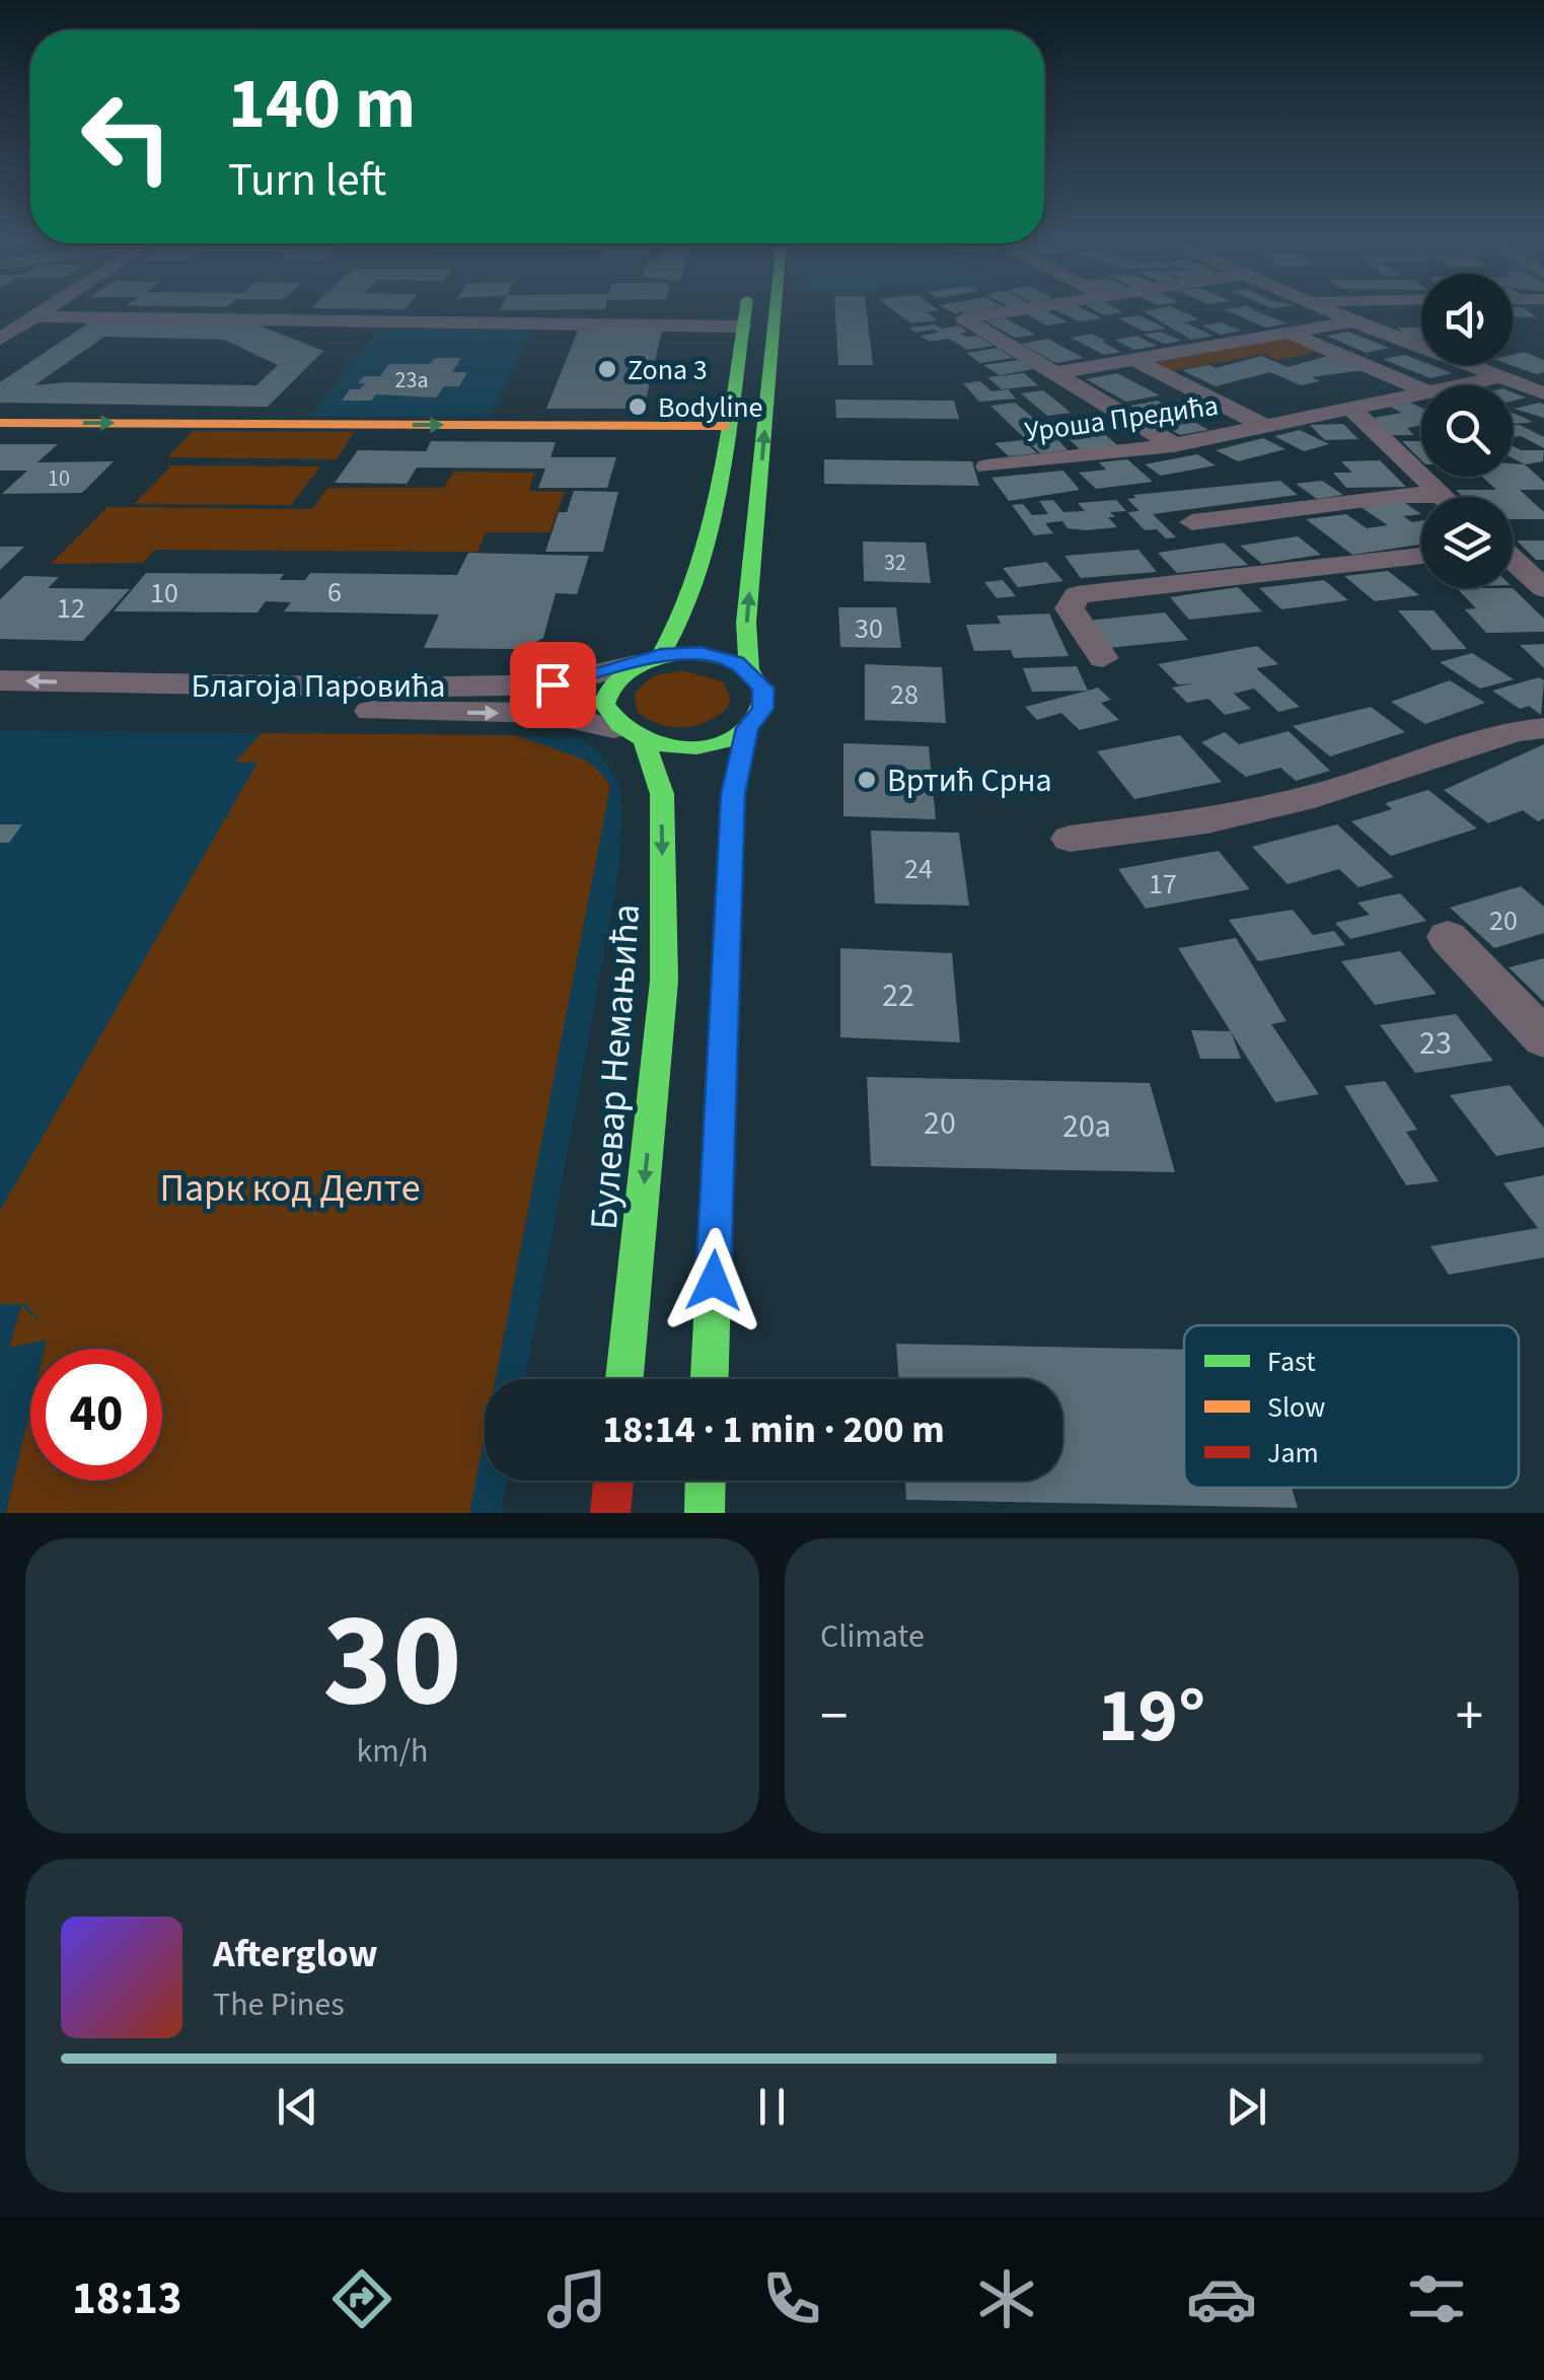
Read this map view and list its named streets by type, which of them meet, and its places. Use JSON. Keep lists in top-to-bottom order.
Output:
{
  "streets": {
    "street": ["Уроша Предића", "Благоја Паровића", "Булевар Немањића"]
  },
  "crossings": [
    ["Благоја Паровића", "Булевар Немањића"]
  ],
  "parks": ["Парк код Делте"],
  "places": ["Zona 3", "Bodyline", "Вртић Срна"],
  "house_numbers": [
    "23a",
    "10",
    "32",
    "6",
    "10",
    "12",
    "30",
    "28",
    "24",
    "17",
    "20",
    "22",
    "23",
    "20",
    "20a"
  ],
  "legend": ["Fast", "Slow", "Jam"],
  "page": {
    "turn": ["140 m", "Turn left"],
    "limit": "40",
    "trip": "18:14 · 1 min · 200 m",
    "tile": [
      ["30", "km/h"],
      "Climate"
    ],
    "heat": ["−", "19°", "+"],
    "song": ["Afterglow", "The Pines"],
    "tabs": "18:13"
  }
}
